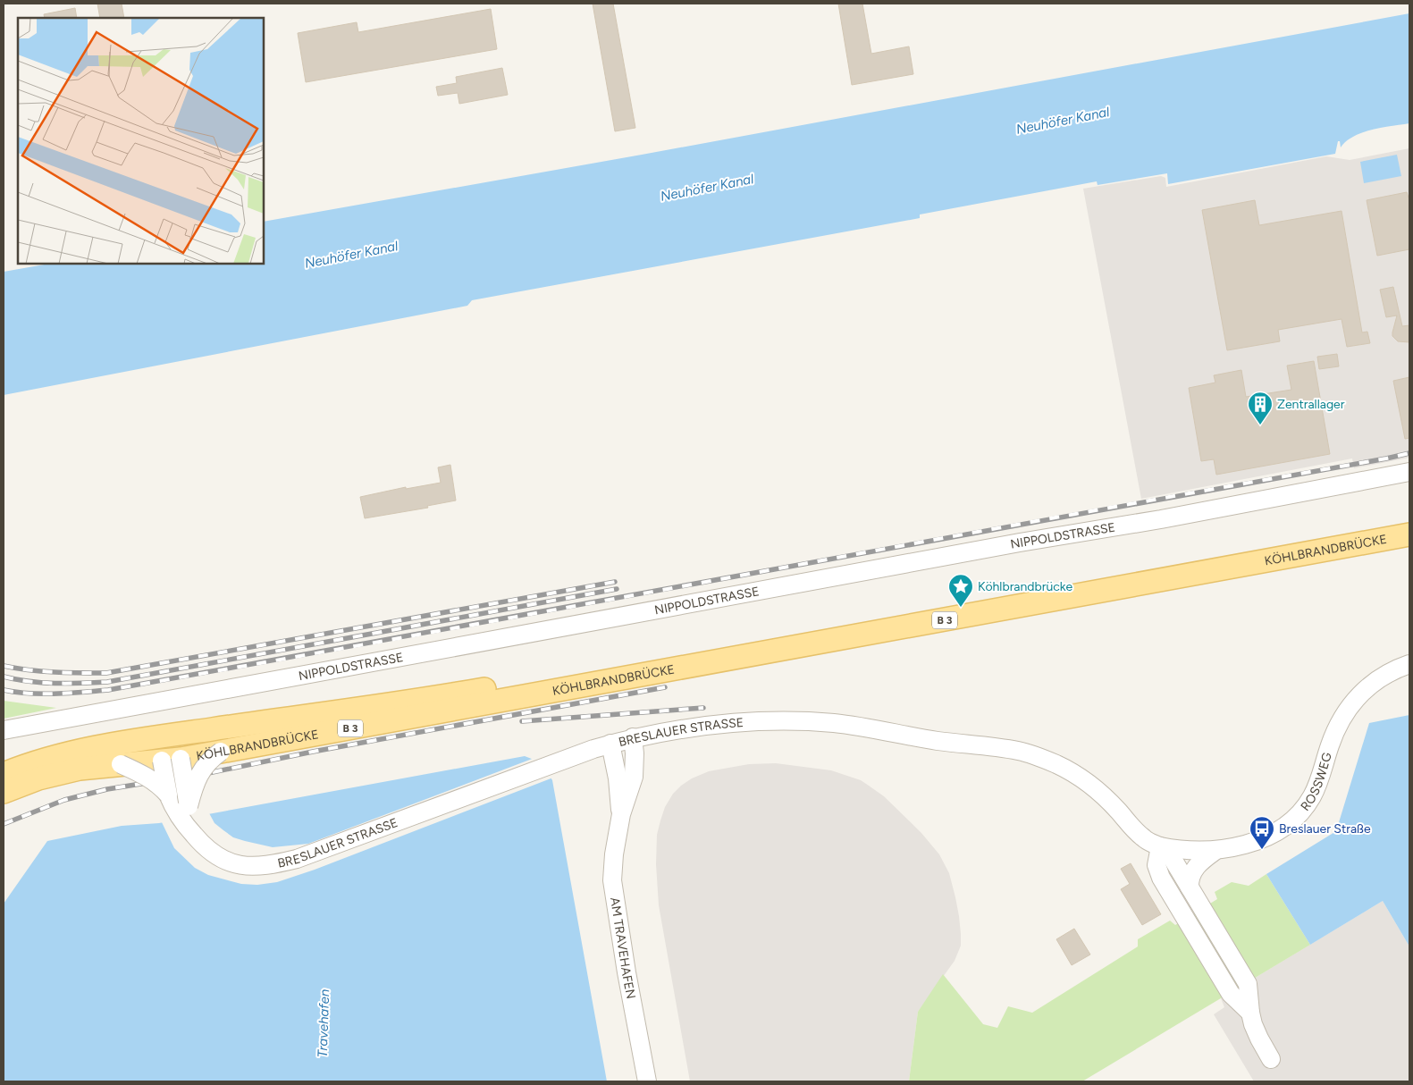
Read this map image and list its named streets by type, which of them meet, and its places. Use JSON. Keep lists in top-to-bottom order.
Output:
{
  "streets": {
    "main road": ["KÖHLBRANDBRÜCKE", "B 3"],
    "street": [
      "NIPPOLDSTRASSE",
      "BRESLAUER STRASSE",
      "ROSSWEG",
      "AM TRAVEHAFEN"
    ]
  },
  "crossings": [
    ["KÖHLBRANDBRÜCKE", "BRESLAUER STRASSE"],
    ["BRESLAUER STRASSE", "ROSSWEG"],
    ["BRESLAUER STRASSE", "AM TRAVEHAFEN"]
  ],
  "water": ["Neuhöfer Kanal", "Travehafen"],
  "places": {
    "building": ["Zentrallager"],
    "place": ["Köhlbrandbrücke"],
    "bus stop": ["Breslauer Straße"]
  }
}
